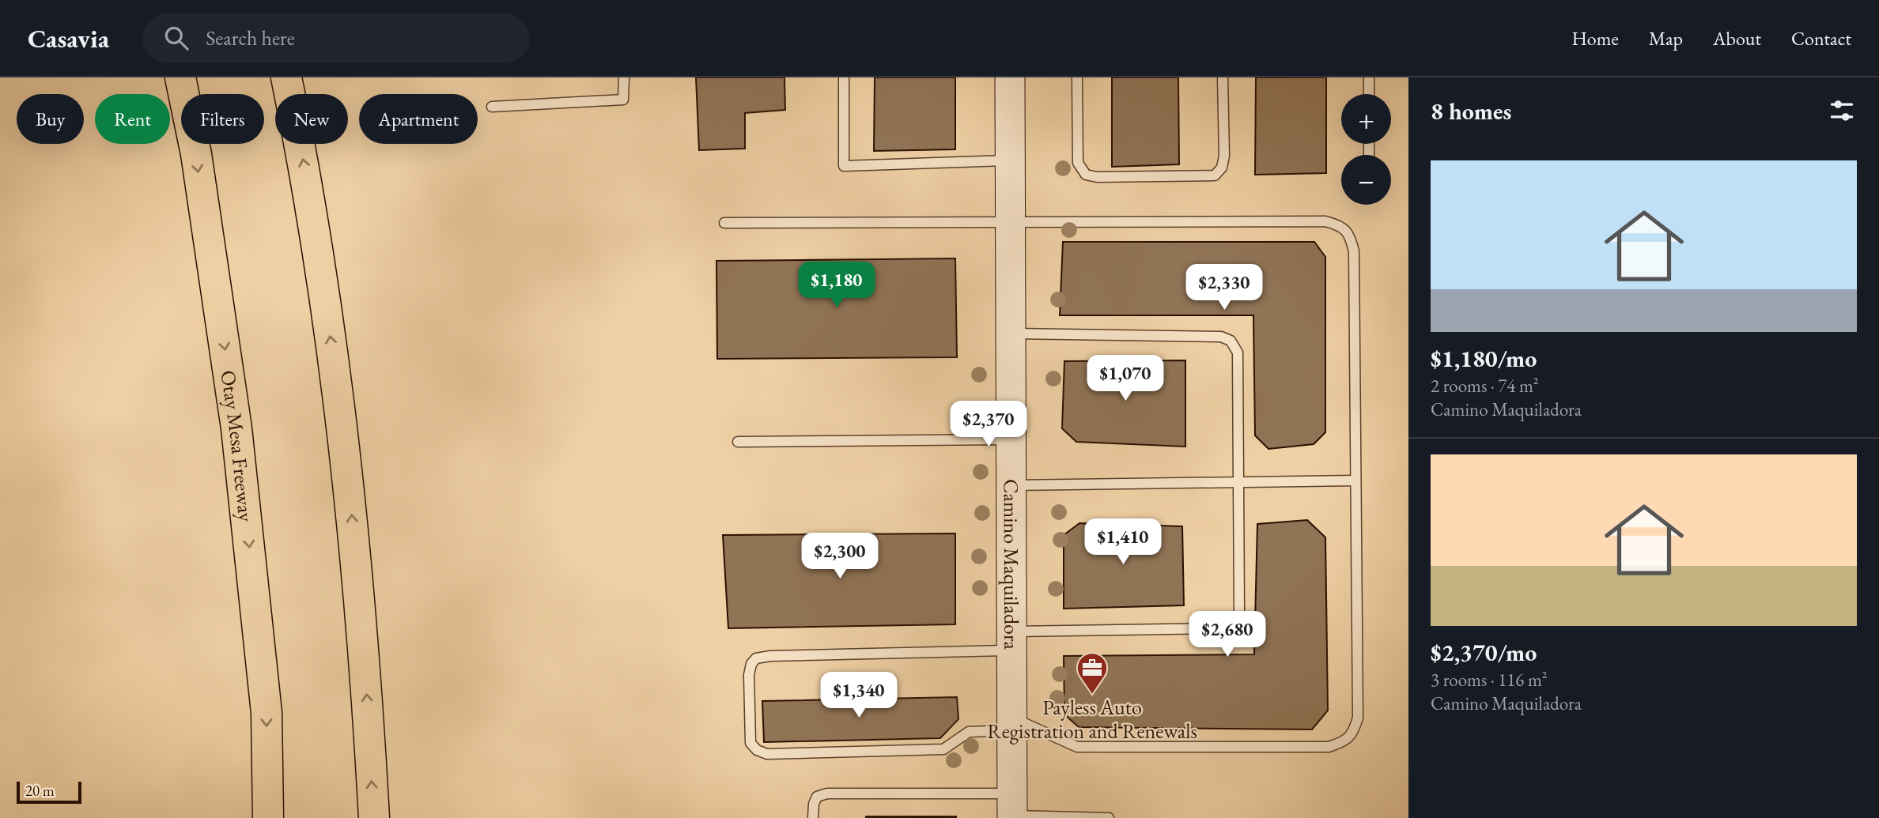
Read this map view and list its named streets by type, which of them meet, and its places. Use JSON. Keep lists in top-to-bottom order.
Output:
{
  "streets": {
    "highway": ["Otay Mesa Freeway"],
    "street": ["Camino Maquiladora"]
  },
  "places": {
    "office": ["Payless Auto Registration and Renewals"]
  },
  "scale_bar": "20 m",
  "page": {
    "header": "Casavia",
    "search": "Search here",
    "nav": [
      "Home",
      "Map",
      "About",
      "Contact"
    ],
    "heading": "8 homes",
    "map_buttons": ["+", "−"],
    "chip": [
      "Buy",
      "Rent",
      "Filters",
      "New",
      "Apartment"
    ],
    "list": [
      {
        "name": "$1,180/mo",
        "note": "2 rooms · 74 m² · Camino Maquiladora"
      },
      {
        "name": "$2,370/mo",
        "note": "3 rooms · 116 m² · Camino Maquiladora"
      }
    ],
    "price": [
      "$1,180",
      "$2,330",
      "$1,070",
      "$2,370",
      "$1,410",
      "$2,300",
      "$2,680",
      "$1,340"
    ],
    "scale": "20 m"
  }
}
